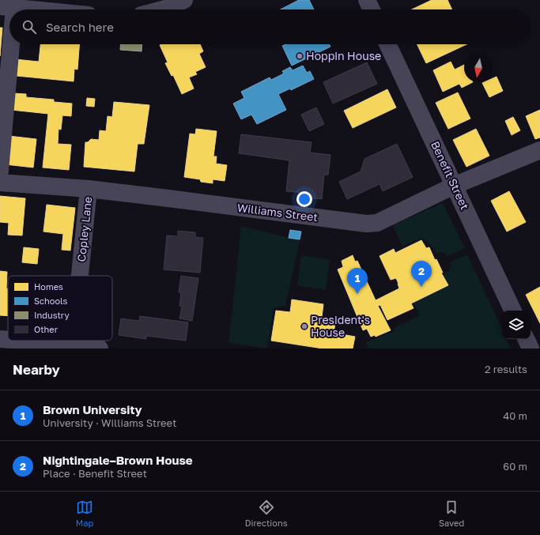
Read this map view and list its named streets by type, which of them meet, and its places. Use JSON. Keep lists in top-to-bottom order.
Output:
{
  "streets": {
    "street": ["Benefit Street", "Williams Street", "Copley Lane"]
  },
  "crossings": [
    ["Benefit Street", "Williams Street"],
    ["Williams Street", "Copley Lane"]
  ],
  "places": ["Hoppin House", "President's House"],
  "legend": [
    "Homes",
    "Schools",
    "Industry",
    "Other"
  ],
  "north": "bottom",
  "page": {
    "search": "Search here",
    "pins": ["2", "1"],
    "heading": ["Nearby", "2 results"],
    "list": [
      {
        "mark": "1",
        "name": "Brown University",
        "note": "University · Williams Street",
        "value": "40 m"
      },
      {
        "mark": "2",
        "name": "Nightingale–Brown House",
        "note": "Place · Benefit Street",
        "value": "60 m"
      }
    ],
    "nav": ["Map", "Directions", "Saved"]
  }
}
